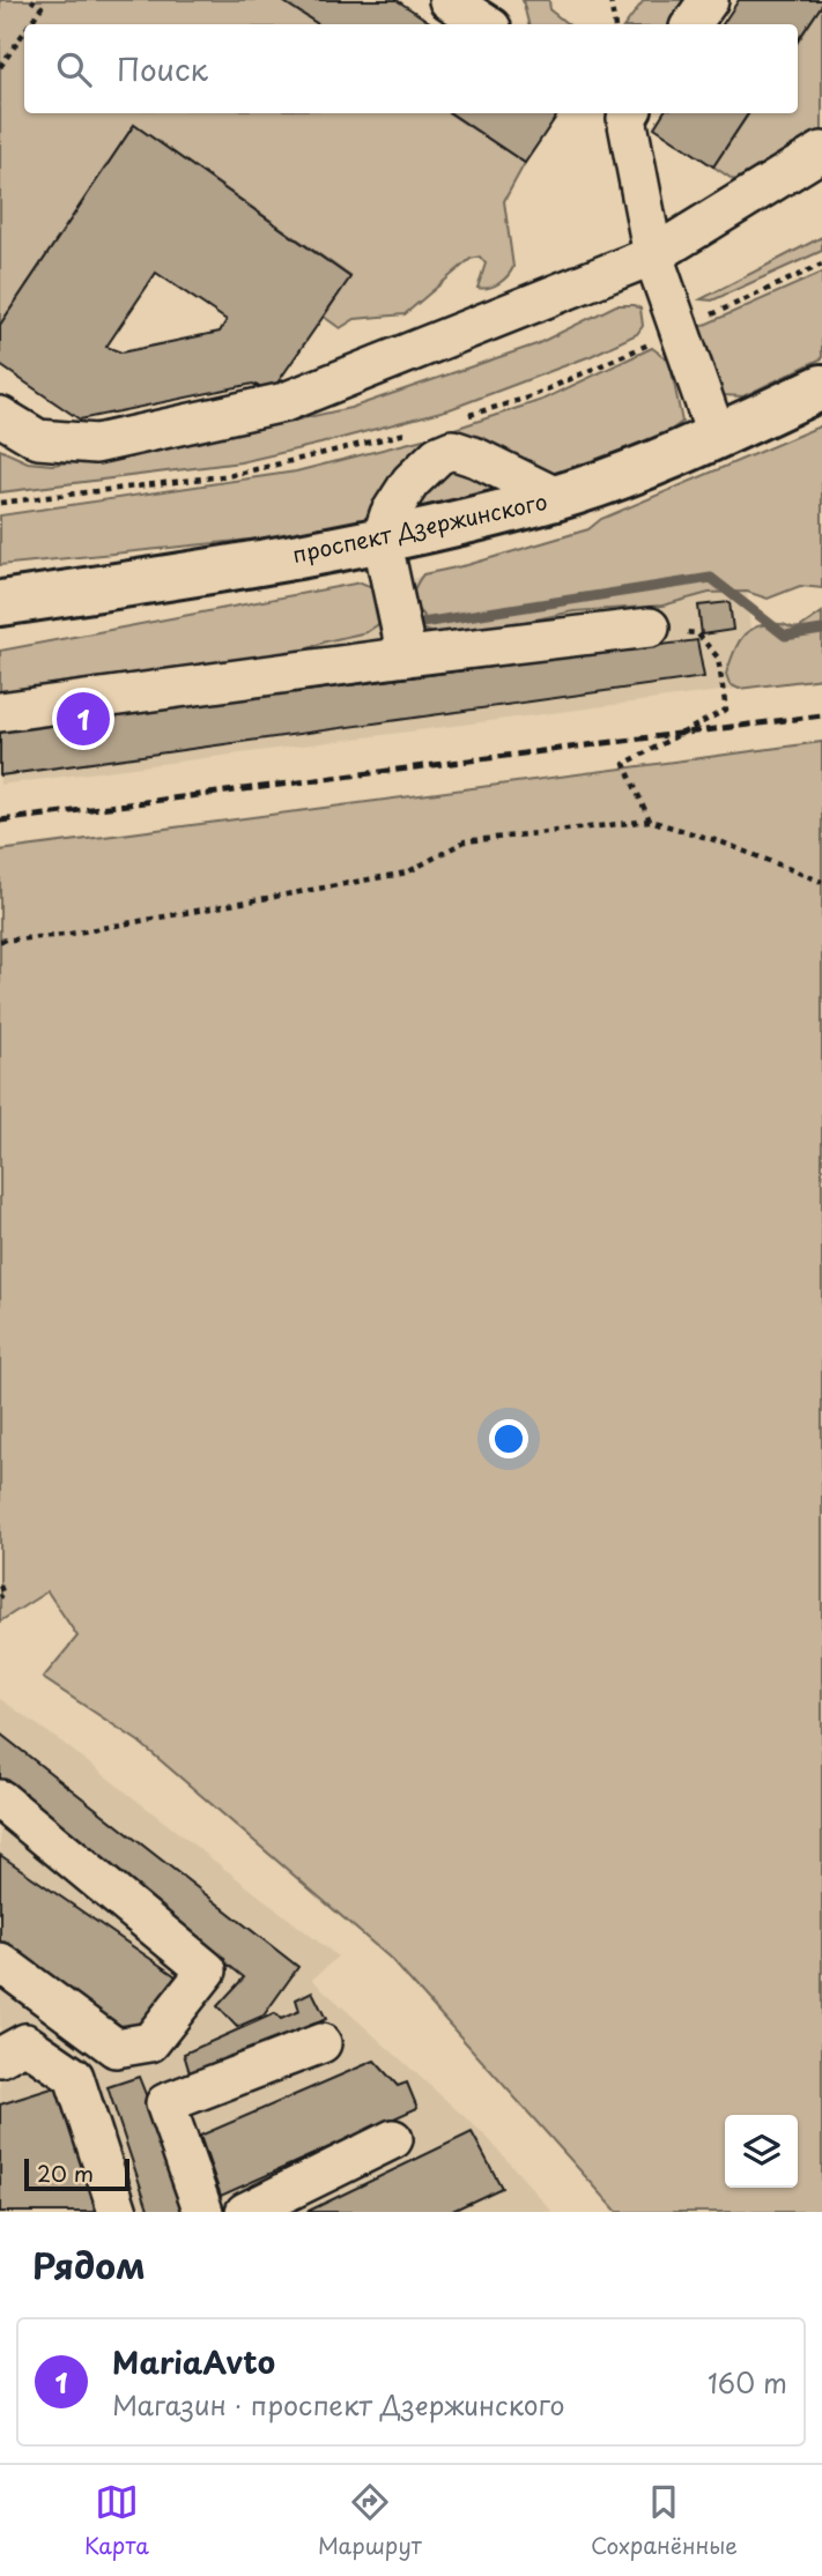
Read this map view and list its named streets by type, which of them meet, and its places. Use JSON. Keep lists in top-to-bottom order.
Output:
{
  "streets": {
    "main road": ["проспект Дзержинского"]
  },
  "scale_bar": "20 m",
  "page": {
    "search": "Поиск",
    "pins": "1",
    "scale": "20 m",
    "heading": "Рядом",
    "list": [
      {
        "mark": "1",
        "name": "MariaAvto",
        "note": "Магазин · проспект Дзержинского",
        "value": "160 m"
      }
    ],
    "nav": ["Карта", "Маршрут", "Сохранённые"]
  }
}
